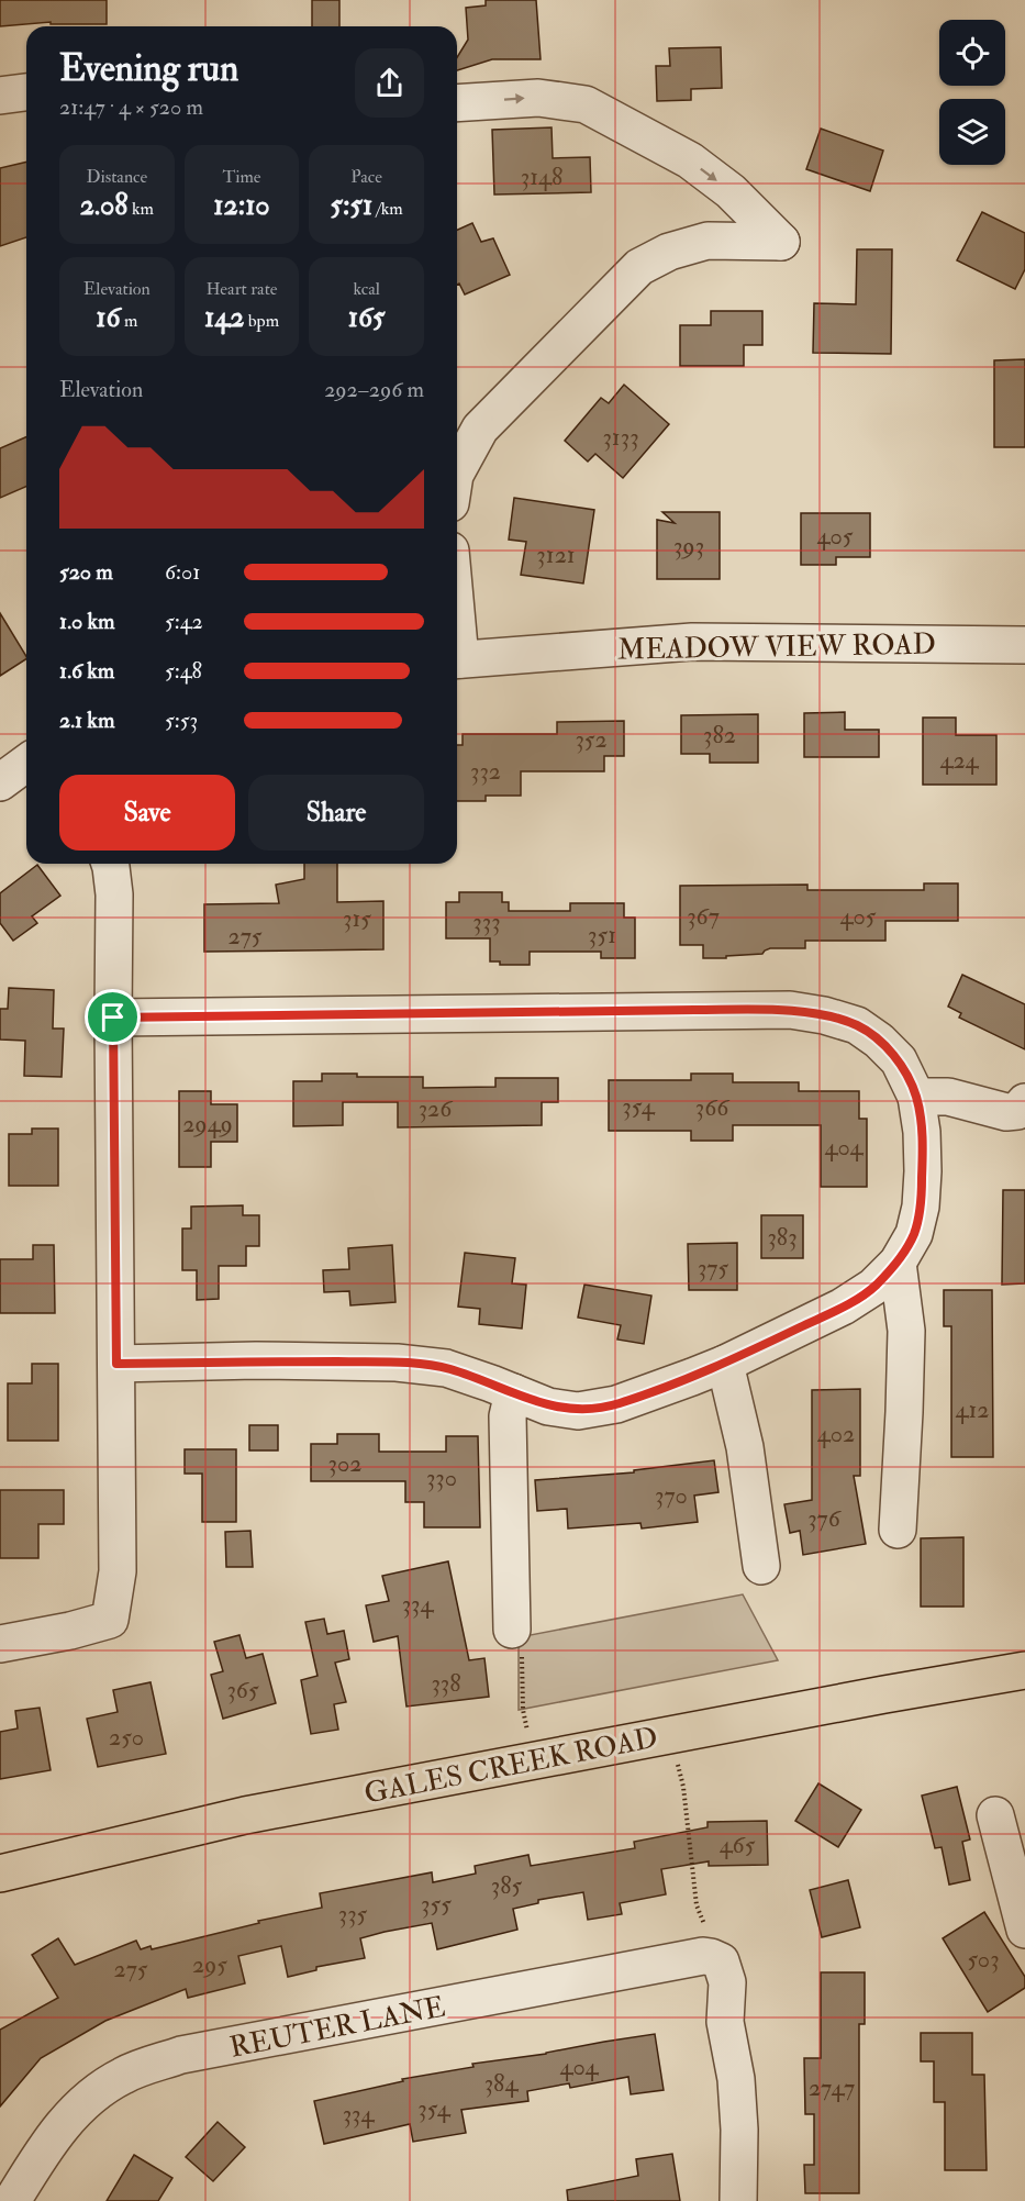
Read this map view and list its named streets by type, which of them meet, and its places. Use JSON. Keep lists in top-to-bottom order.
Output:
{
  "streets": {
    "main road": ["GALES CREEK ROAD"],
    "street": ["MEADOW VIEW ROAD", "REUTER LANE"]
  },
  "house_numbers": [
    "3148",
    "3133",
    "405",
    "393",
    "3121",
    "382",
    "352",
    "424",
    "332",
    "367",
    "405",
    "315",
    "333",
    "351",
    "275",
    "354",
    "366",
    "326",
    "2949",
    "404",
    "383",
    "375",
    "412",
    "402",
    "302",
    "330",
    "370",
    "376",
    "334",
    "338",
    "365",
    "250",
    "465",
    "385",
    "355",
    "335",
    "503",
    "295",
    "275",
    "404",
    "384",
    "2747",
    "354",
    "334"
  ],
  "page": {
    "heading": ["Evening run", "21:47 · 4 × 520 m"],
    "stats": [
      ["Distance", "2.08 km"],
      ["Time", "12:10"],
      ["Pace", "5:51 /km"],
      ["Elevation", "16 m"],
      ["Heart rate", "142 bpm"],
      ["kcal", "165"]
    ],
    "chart": ["Elevation", "292–296 m"],
    "list": [
      {
        "name": "520 m",
        "note": "6:01"
      },
      {
        "name": "1.0 km",
        "note": "5:42"
      },
      {
        "name": "1.6 km",
        "note": "5:48"
      },
      {
        "name": "2.1 km",
        "note": "5:53"
      }
    ],
    "buttons": ["Save", "Share"]
  }
}
